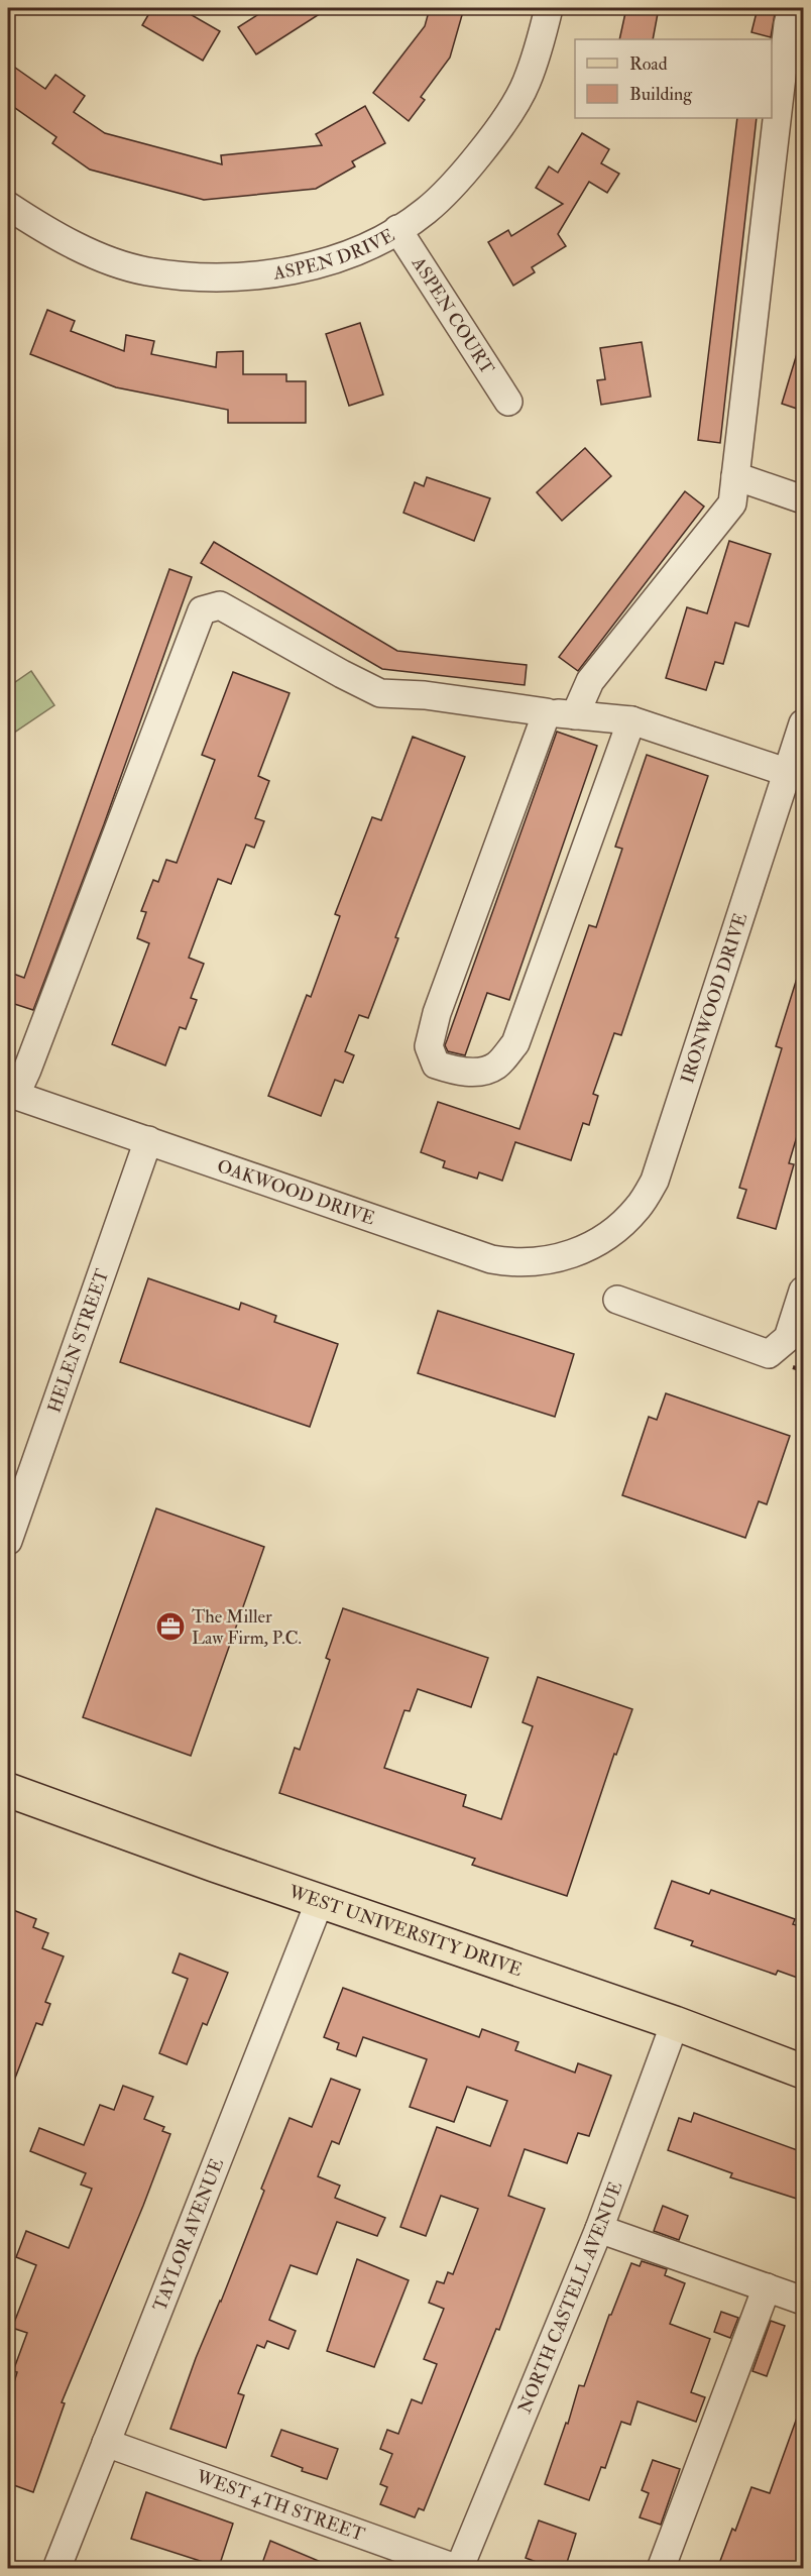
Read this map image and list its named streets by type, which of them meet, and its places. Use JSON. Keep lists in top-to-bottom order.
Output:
{
  "streets": {
    "main road": ["WEST UNIVERSITY DRIVE"],
    "street": [
      "ASPEN DRIVE",
      "ASPEN COURT",
      "IRONWOOD DRIVE",
      "OAKWOOD DRIVE",
      "HELEN STREET",
      "TAYLOR AVENUE",
      "NORTH CASTELL AVENUE",
      "WEST 4TH STREET"
    ]
  },
  "crossings": [
    ["ASPEN DRIVE", "ASPEN COURT"],
    ["IRONWOOD DRIVE", "OAKWOOD DRIVE"],
    ["OAKWOOD DRIVE", "HELEN STREET"],
    ["WEST UNIVERSITY DRIVE", "TAYLOR AVENUE"],
    ["WEST UNIVERSITY DRIVE", "NORTH CASTELL AVENUE"],
    ["TAYLOR AVENUE", "WEST 4TH STREET"],
    ["NORTH CASTELL AVENUE", "WEST 4TH STREET"]
  ],
  "places": {
    "office": ["The Miller Law Firm, P.C."]
  },
  "legend": ["Road", "Building"]
}
